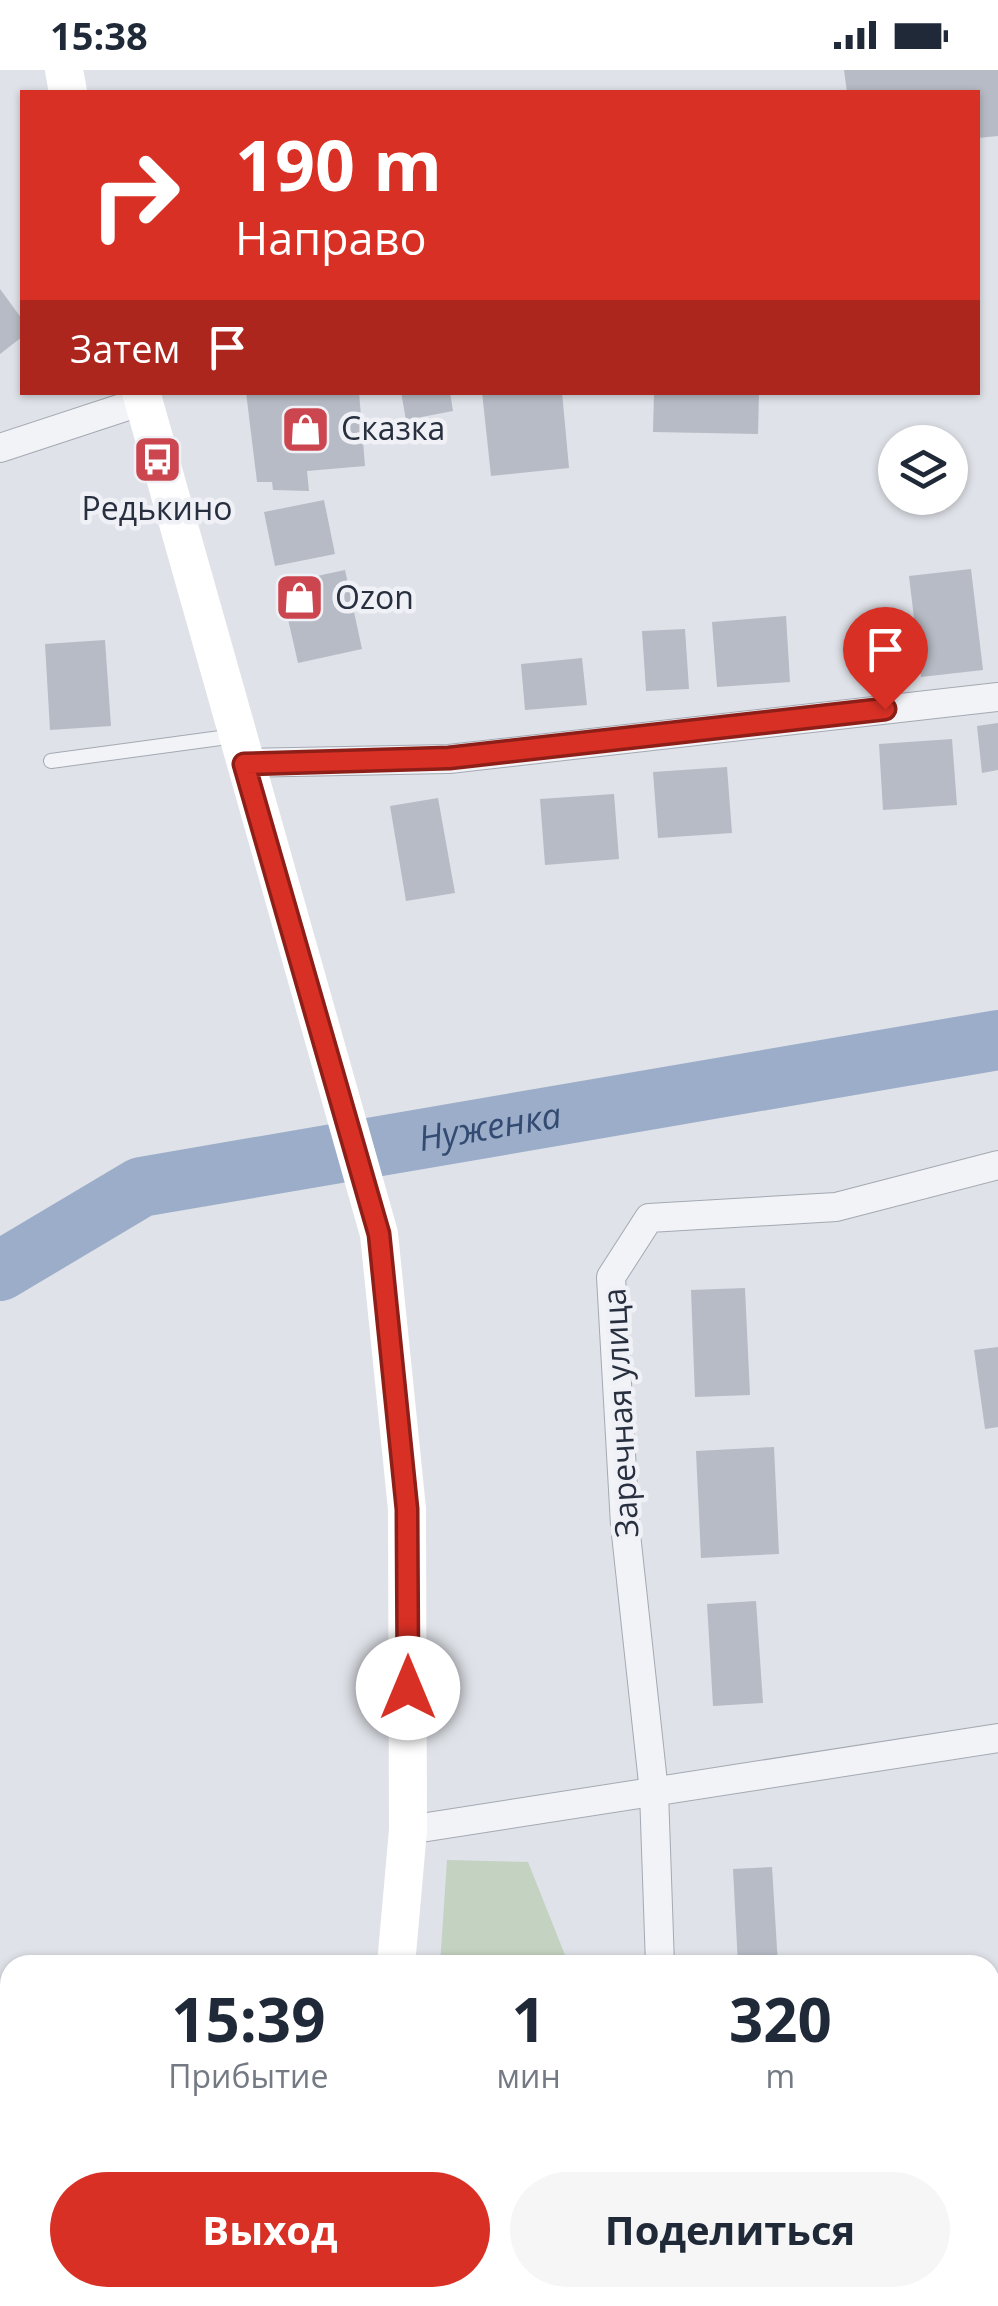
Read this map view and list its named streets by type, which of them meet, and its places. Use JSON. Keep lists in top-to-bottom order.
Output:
{
  "streets": {
    "street": ["Заречная улица"]
  },
  "water": ["Нуженка"],
  "places": {
    "shop": ["Сказка", "Ozon"],
    "bus stop": ["Редькино"]
  },
  "page": {
    "status": "15:38",
    "turn": ["190 m", "Направо"],
    "then": "Затем",
    "eta": [
      "15:39",
      "Прибытие",
      "1",
      "мин",
      "320",
      "m"
    ],
    "buttons": ["Выход", "Поделиться"]
  }
}
